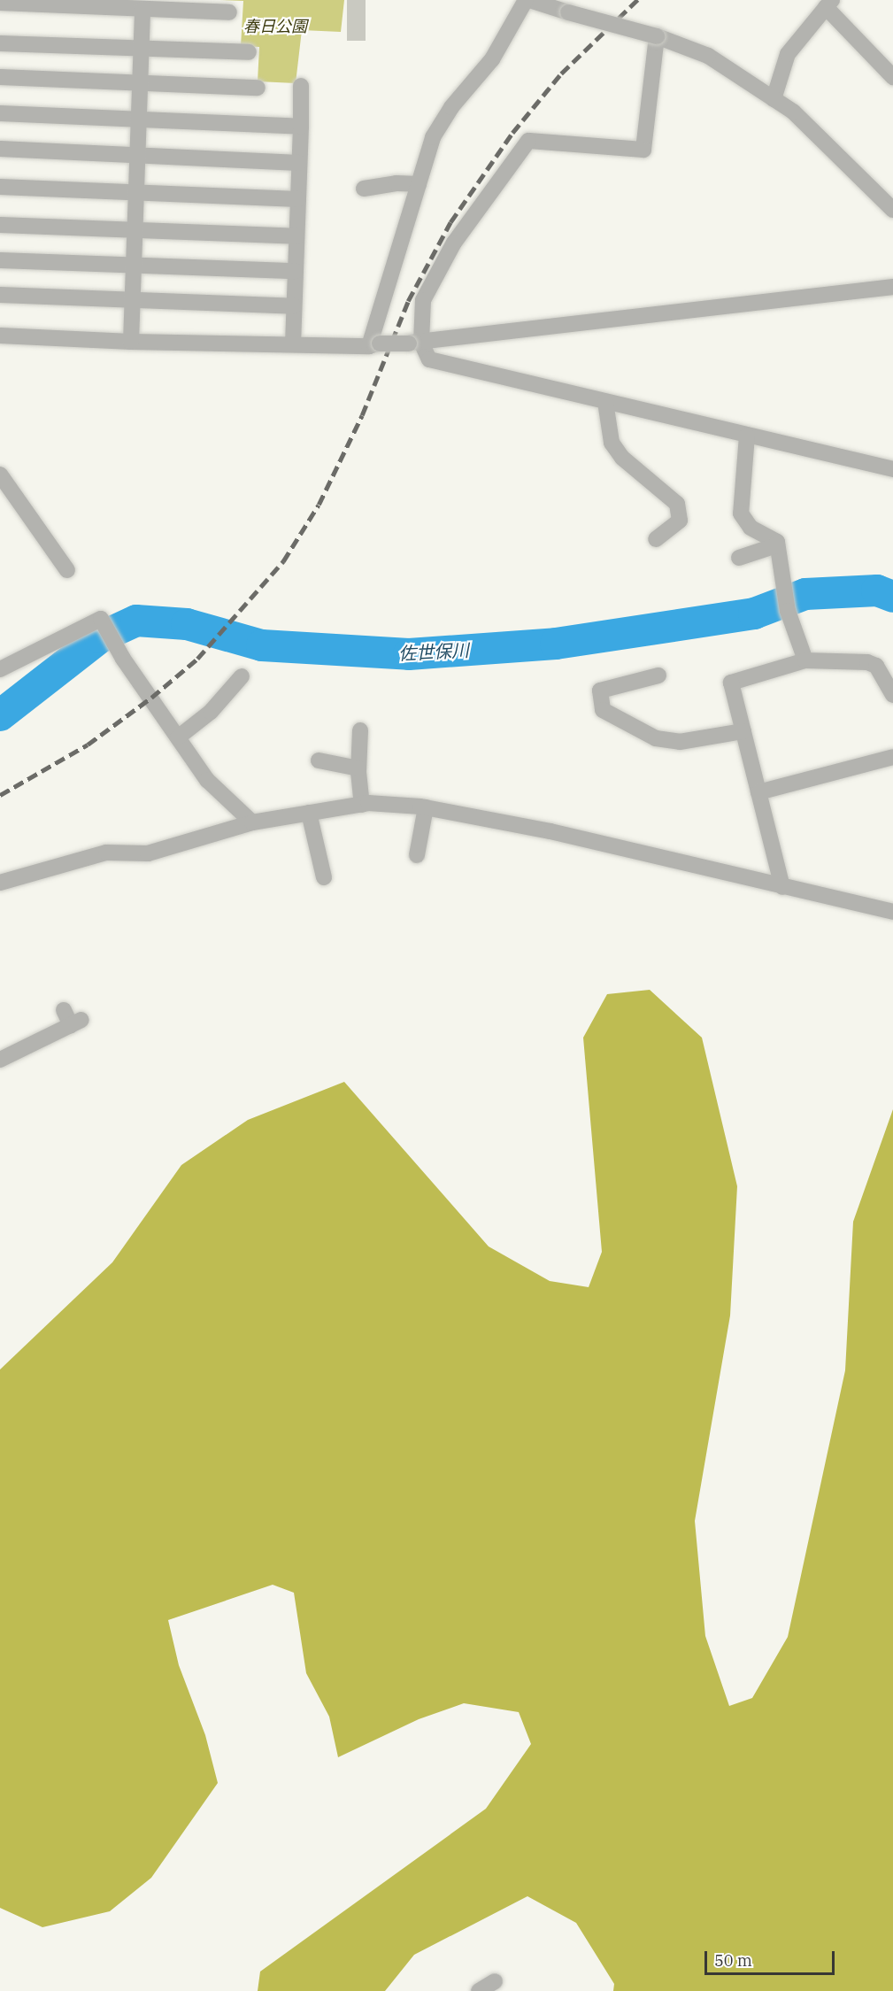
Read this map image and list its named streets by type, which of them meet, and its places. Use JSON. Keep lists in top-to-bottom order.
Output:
{
  "water": ["佐世保川"],
  "parks": ["春日公園"],
  "scale_bar": "50 m"
}
